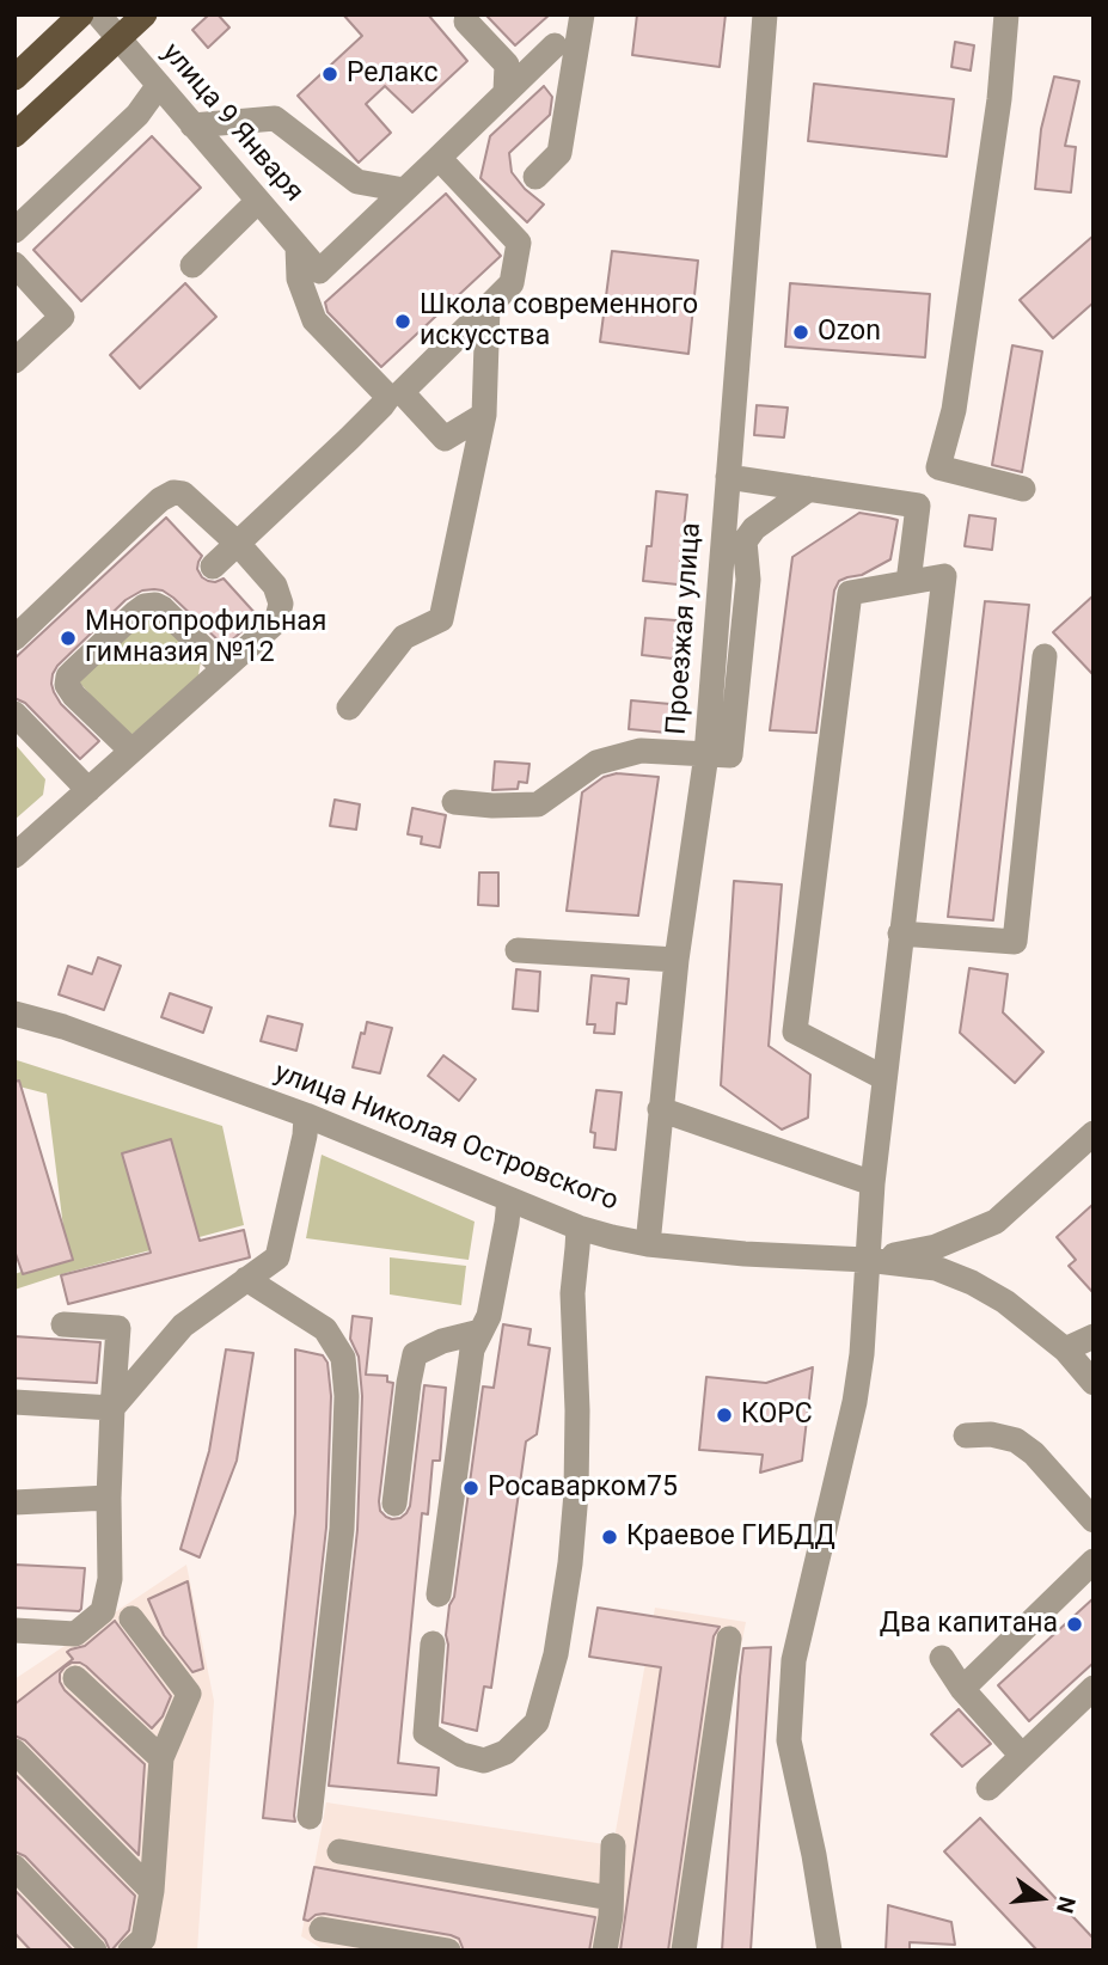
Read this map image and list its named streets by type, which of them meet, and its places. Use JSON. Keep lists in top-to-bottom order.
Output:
{
  "streets": {
    "street": ["улица 9 Января", "Проезжая улица", "улица Николая Островского"]
  },
  "crossings": [
    ["Проезжая улица", "улица Николая Островского"]
  ],
  "places": [
    "Релакс",
    "Школа современного искусства",
    "Ozon",
    "Многопрофильная гимназия №12",
    "КОРС",
    "Росаварком75",
    "Краевое ГИБДД",
    "Два капитана"
  ],
  "north": "right"
}
